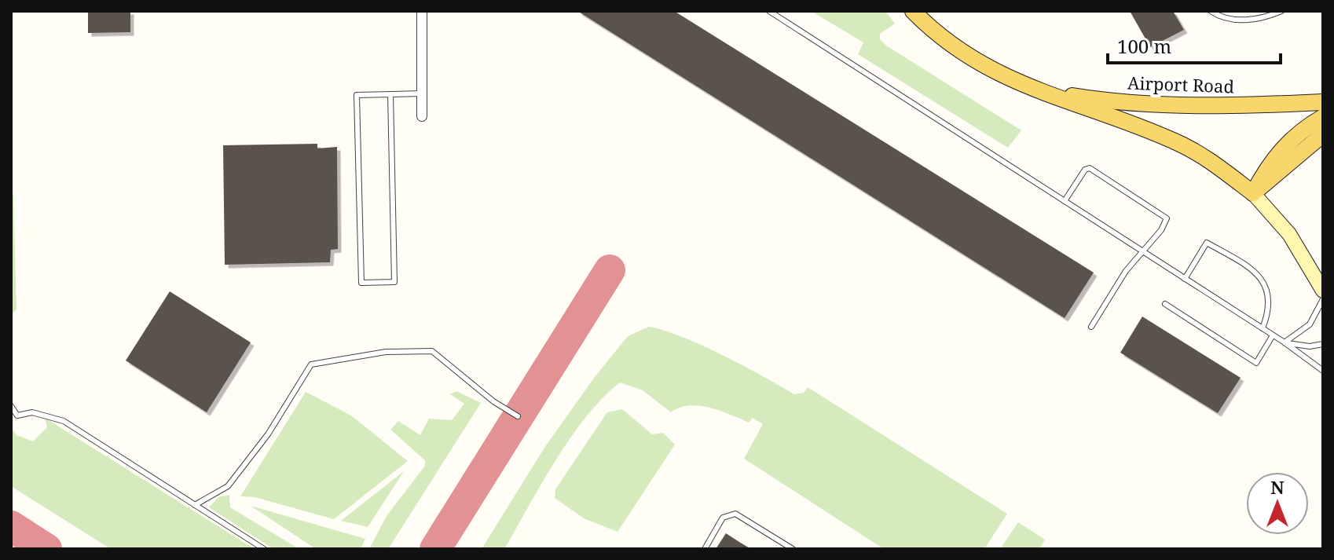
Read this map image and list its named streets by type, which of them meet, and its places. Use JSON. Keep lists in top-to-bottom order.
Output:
{
  "streets": {
    "main road": ["Airport Road"]
  },
  "scale_bar": "100 m",
  "north": "top"
}
